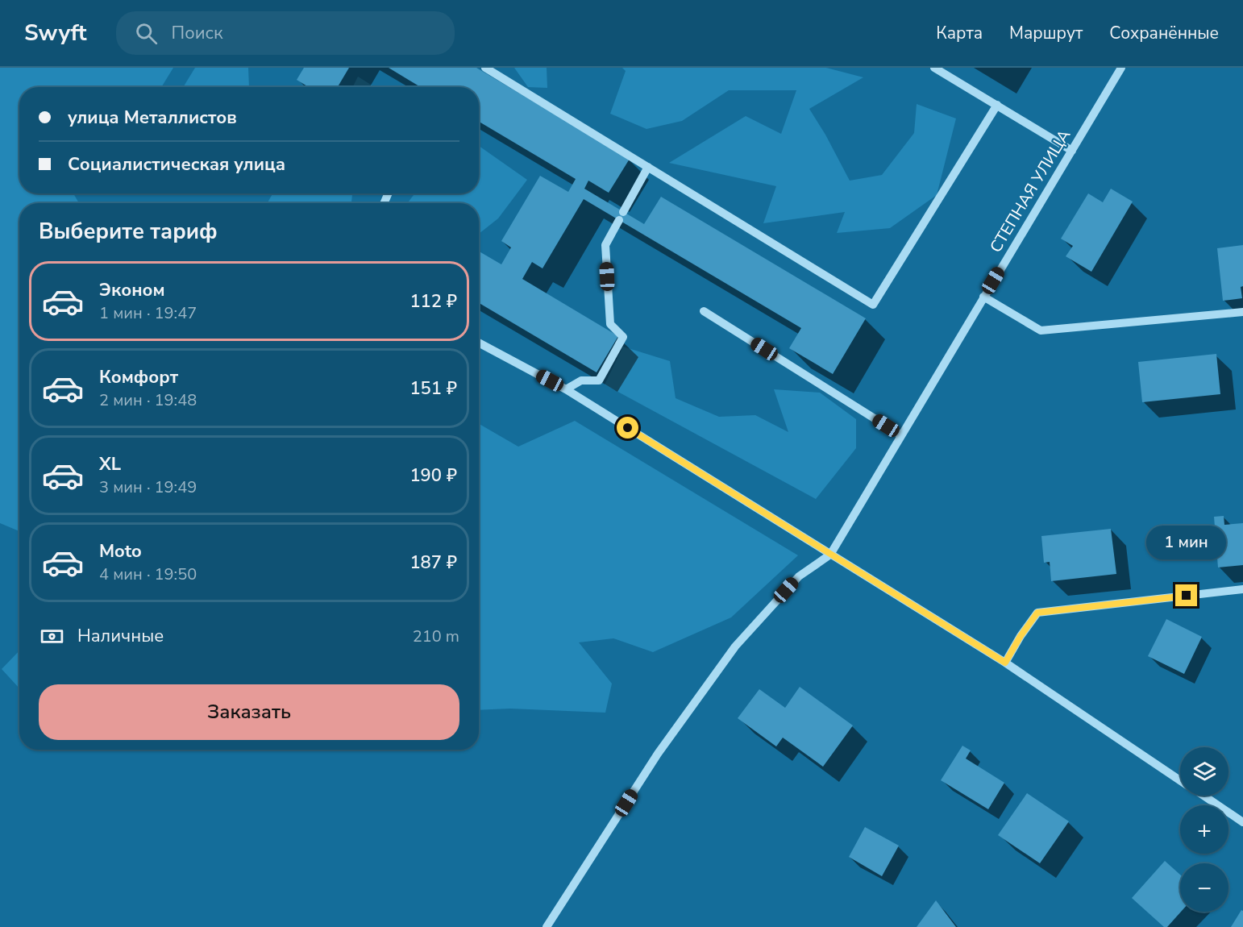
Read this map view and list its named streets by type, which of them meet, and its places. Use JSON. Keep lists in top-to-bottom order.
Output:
{
  "streets": {
    "street": ["СТЕПНАЯ УЛИЦА"]
  },
  "page": {
    "header": "Swyft",
    "search": "Поиск",
    "nav": ["Карта", "Маршрут", "Сохранённые"],
    "banner": ["улица Металлистов", "Социалистическая улица"],
    "heading": "Выберите тариф",
    "list": [
      {
        "name": "Эконом",
        "note": "1 мин · 19:47",
        "value": "112 ₽"
      },
      {
        "name": "Комфорт",
        "note": "2 мин · 19:48",
        "value": "151 ₽"
      },
      {
        "name": "XL",
        "note": "3 мин · 19:49",
        "value": "190 ₽"
      },
      {
        "name": "Moto",
        "note": "4 мин · 19:50",
        "value": "187 ₽"
      }
    ],
    "bubble": "1 мин",
    "pay": ["Наличные", "210 m"],
    "buttons": "Заказать",
    "map_buttons": ["+", "−"]
  }
}
